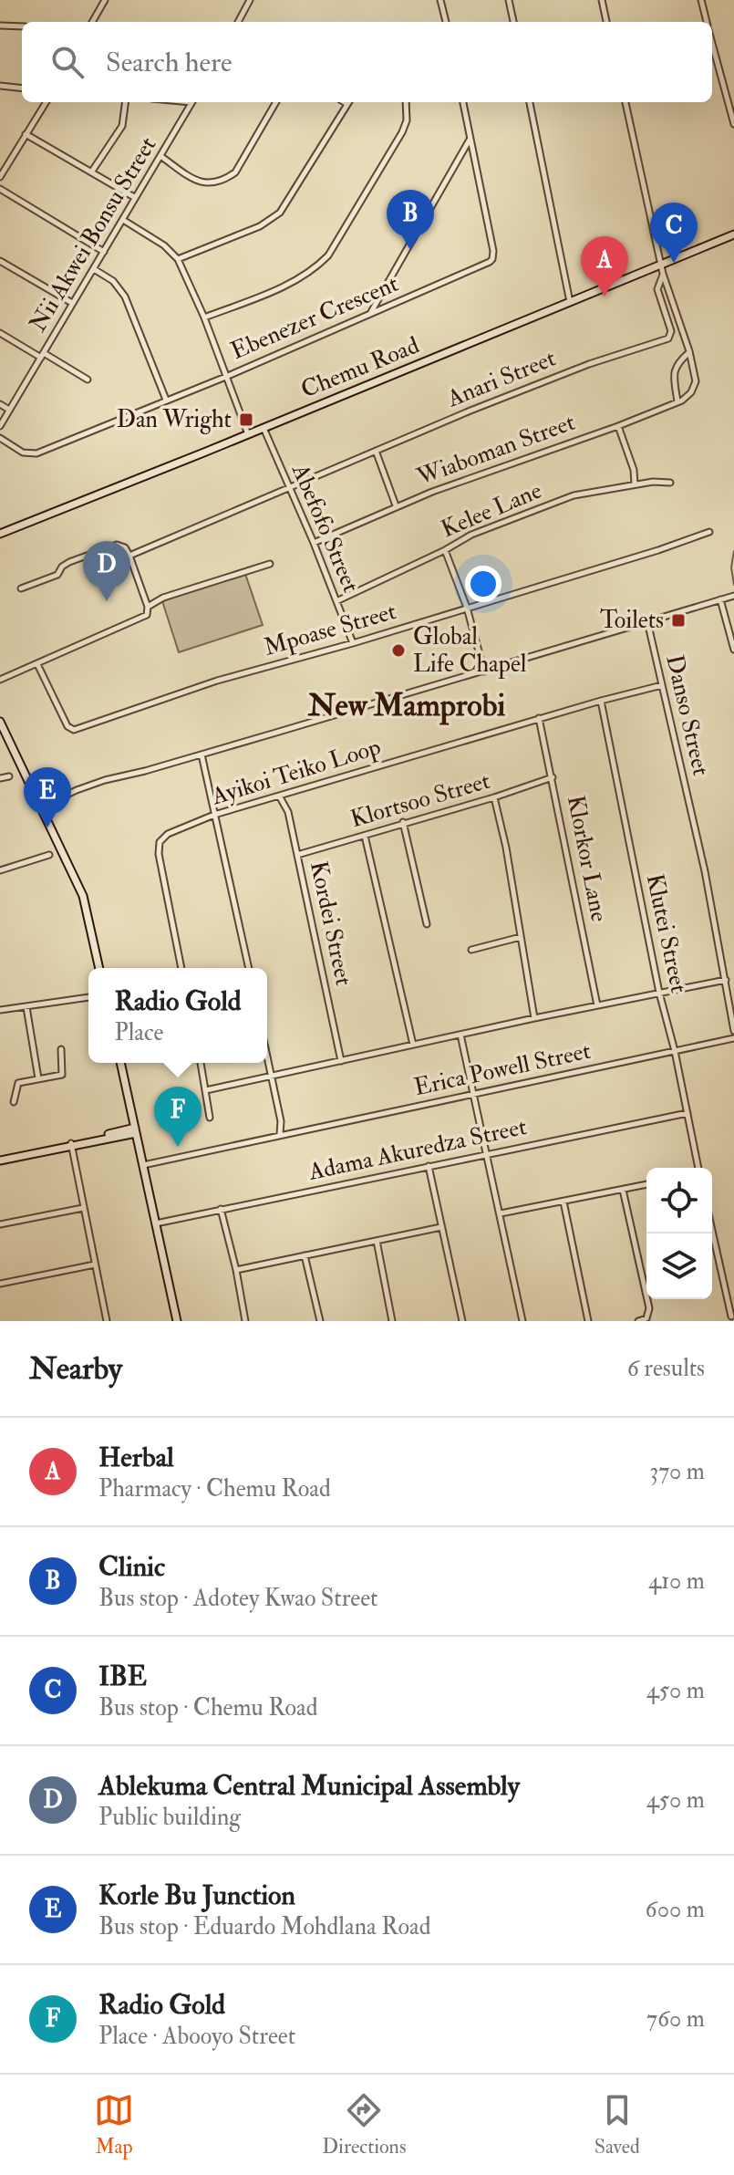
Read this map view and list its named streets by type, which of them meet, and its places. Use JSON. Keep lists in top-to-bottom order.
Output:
{
  "streets": {
    "street": [
      "Nii Akwei Bonsu Street",
      "Ebenezer Crescent",
      "Chemu Road",
      "Anari Street",
      "Wiaboman Street",
      "Kelee Lane",
      "Abefofo Street",
      "Mpoase Street",
      "Danso Street",
      "Ayikoi Teiko Loop",
      "Klortsoo Street",
      "Klorkor Lane",
      "Kordei Street",
      "Klutei Street",
      "Erica Powell Street",
      "Adama Akuredza Street"
    ]
  },
  "crossings": [
    ["Chemu Road", "Abefofo Street"],
    ["Anari Street", "Abefofo Street"],
    ["Wiaboman Street", "Abefofo Street"],
    ["Kelee Lane", "Abefofo Street"],
    ["Abefofo Street", "Mpoase Street"],
    ["Danso Street", "Ayikoi Teiko Loop"],
    ["Ayikoi Teiko Loop", "Klorkor Lane"],
    ["Ayikoi Teiko Loop", "Kordei Street"],
    ["Ayikoi Teiko Loop", "Klutei Street"],
    ["Klortsoo Street", "Klorkor Lane"],
    ["Klortsoo Street", "Kordei Street"],
    ["Klutei Street", "Erica Powell Street"],
    ["Klutei Street", "Adama Akuredza Street"]
  ],
  "districts": ["New Mamprobi"],
  "places": {
    "transit": ["Dan Wright", "Toilets"],
    "other": ["Global Life Chapel"]
  },
  "page": {
    "search": "Search here",
    "pins": [
      "B",
      "C",
      "A",
      "D",
      "E",
      "F"
    ],
    "popup": ["Radio Gold", "Place"],
    "heading": ["Nearby", "6 results"],
    "list": [
      {
        "mark": "A",
        "name": "Herbal",
        "note": "Pharmacy · Chemu Road",
        "value": "370 m"
      },
      {
        "mark": "B",
        "name": "Clinic",
        "note": "Bus stop · Adotey Kwao Street",
        "value": "410 m"
      },
      {
        "mark": "C",
        "name": "IBE",
        "note": "Bus stop · Chemu Road",
        "value": "450 m"
      },
      {
        "mark": "D",
        "name": "Ablekuma Central Municipal Assembly",
        "note": "Public building",
        "value": "450 m"
      },
      {
        "mark": "E",
        "name": "Korle Bu Junction",
        "note": "Bus stop · Eduardo Mohdlana Road",
        "value": "600 m"
      },
      {
        "mark": "F",
        "name": "Radio Gold",
        "note": "Place · Abooyo Street",
        "value": "760 m"
      }
    ],
    "nav": ["Map", "Directions", "Saved"]
  }
}
